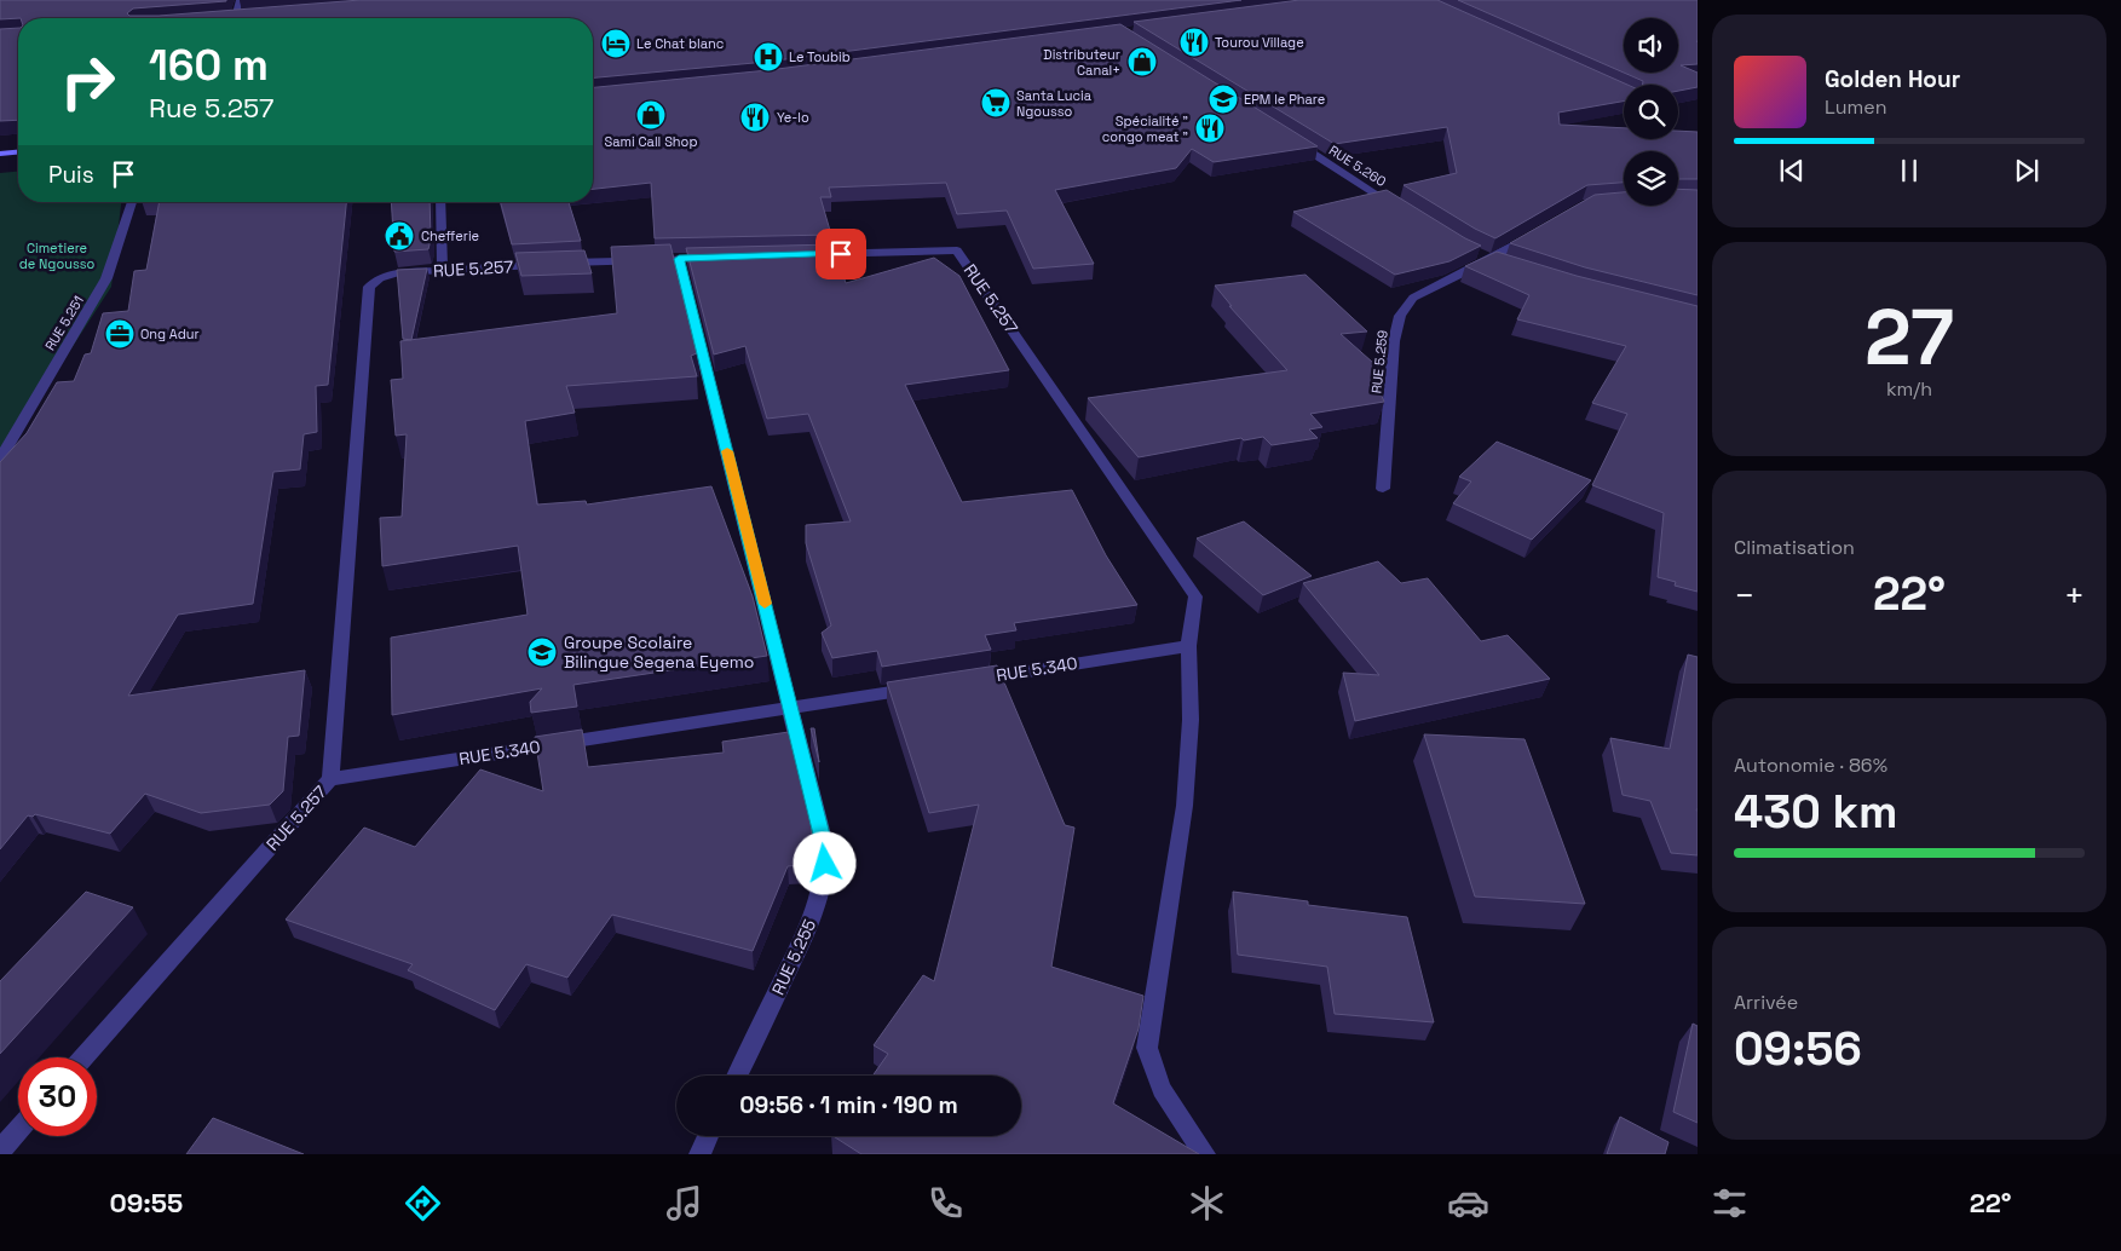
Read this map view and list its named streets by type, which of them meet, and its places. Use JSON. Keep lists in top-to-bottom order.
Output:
{
  "streets": {
    "street": [
      "RUE 5.260",
      "RUE 5.257",
      "RUE 5.251",
      "RUE 5.259",
      "RUE 5.340",
      "RUE 5.255"
    ]
  },
  "crossings": [
    ["RUE 5.257", "RUE 5.340"],
    ["RUE 5.257", "RUE 5.255"],
    ["RUE 5.340", "RUE 5.255"]
  ],
  "parks": ["Cimetiere de Ngousso"],
  "places": {
    "restaurant": ["Tourou Village", "Ye-lo", "Spécialité \" congo meat \""],
    "hotel": ["Le Chat blanc"],
    "hospital": ["Le Toubib"],
    "shop": ["Distributeur Canal+", "Sami Call Shop"],
    "school or university": ["EPM le Phare", "Groupe Scolaire Bilingue Segena Eyemo"],
    "supermarket": ["Santa Lucia Ngousso"],
    "public building": ["Chefferie"],
    "office": ["Ong Adur"]
  },
  "page": {
    "turn": ["160 m", "Rue 5.257"],
    "song": ["Golden Hour", "Lumen"],
    "then": "Puis",
    "tile": [
      ["27", "km/h"],
      "Climatisation",
      ["Autonomie · 86%", "430 km"],
      ["Arrivée", "09:56"]
    ],
    "heat": ["−", "22°", "+"],
    "limit": "30",
    "trip": "09:56 · 1 min · 190 m",
    "tabs": ["09:55", "22°"]
  }
}
